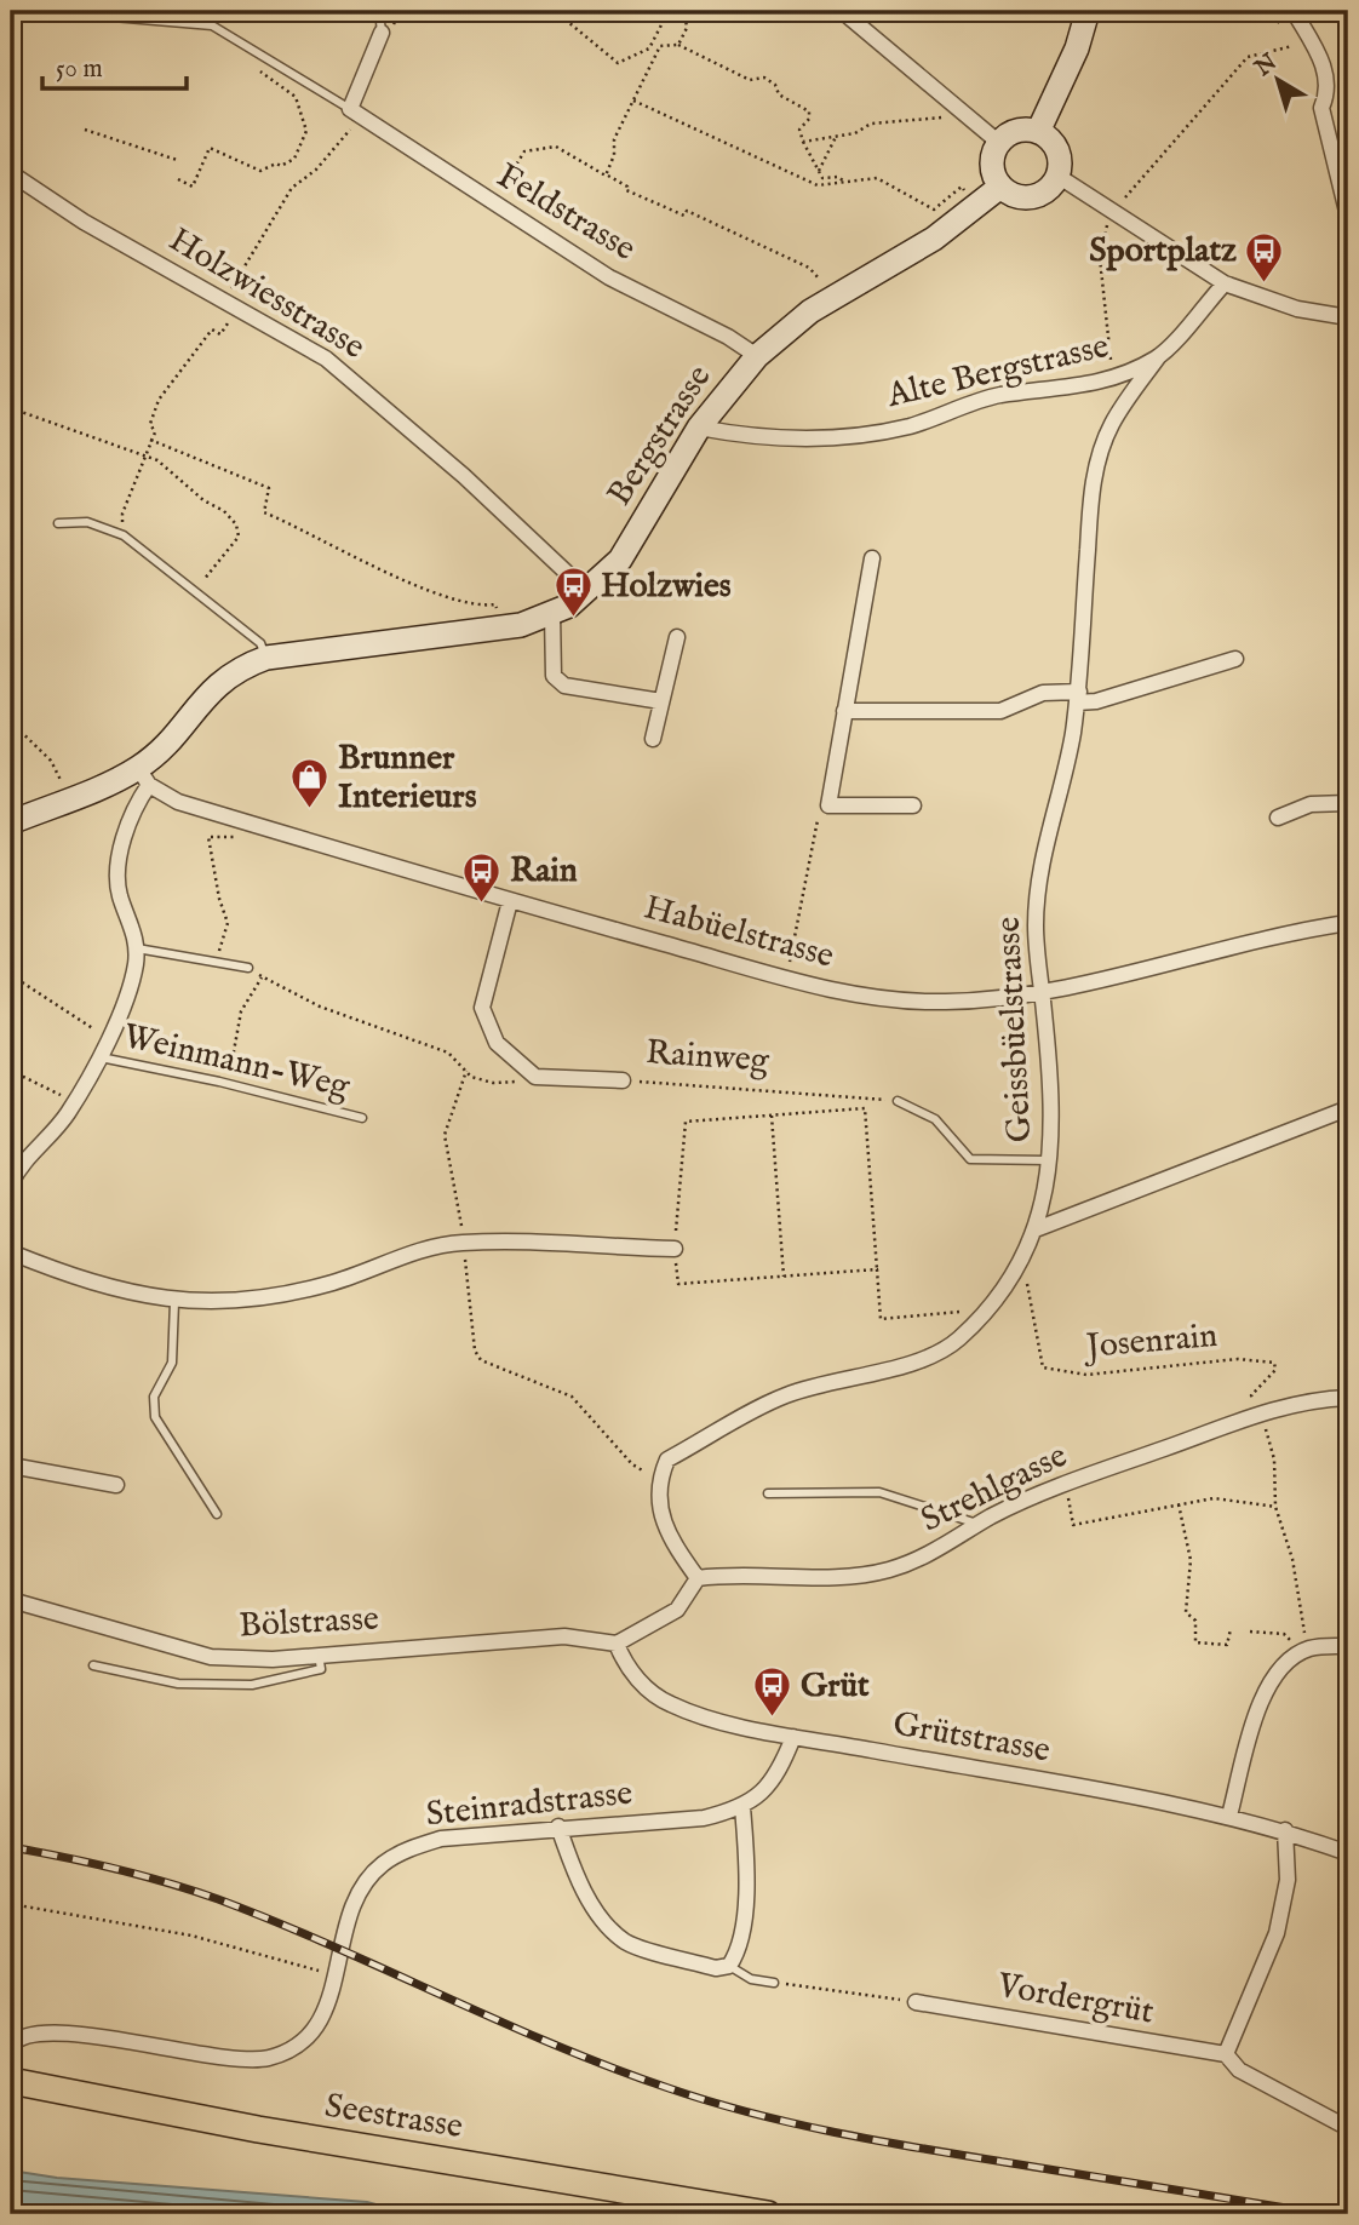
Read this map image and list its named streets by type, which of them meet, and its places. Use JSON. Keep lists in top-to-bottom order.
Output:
{
  "streets": {
    "main road": ["Seestrasse"],
    "street": [
      "Feldstrasse",
      "Holzwiesstrasse",
      "Alte Bergstrasse",
      "Bergstrasse",
      "Habüelstrasse",
      "Geissbüelstrasse",
      "Rainweg",
      "Strehlgasse",
      "Bölstrasse",
      "Grütstrasse",
      "Steinradstrasse",
      "Vordergrüt"
    ],
    "lane": ["Weinmann-Weg"],
    "path": ["Josenrain"]
  },
  "crossings": [
    ["Feldstrasse", "Bergstrasse"],
    ["Holzwiesstrasse", "Bergstrasse"],
    ["Alte Bergstrasse", "Bergstrasse"],
    ["Alte Bergstrasse", "Geissbüelstrasse"],
    ["Bergstrasse", "Habüelstrasse"],
    ["Habüelstrasse", "Geissbüelstrasse"],
    ["Geissbüelstrasse", "Josenrain"],
    ["Bölstrasse", "Grütstrasse"]
  ],
  "places": {
    "bus stop": [
      "Sportplatz",
      "Holzwies",
      "Rain",
      "Grüt"
    ],
    "shop": ["Brunner Interieurs"]
  },
  "scale_bar": "50 m",
  "north": "top left"
}
